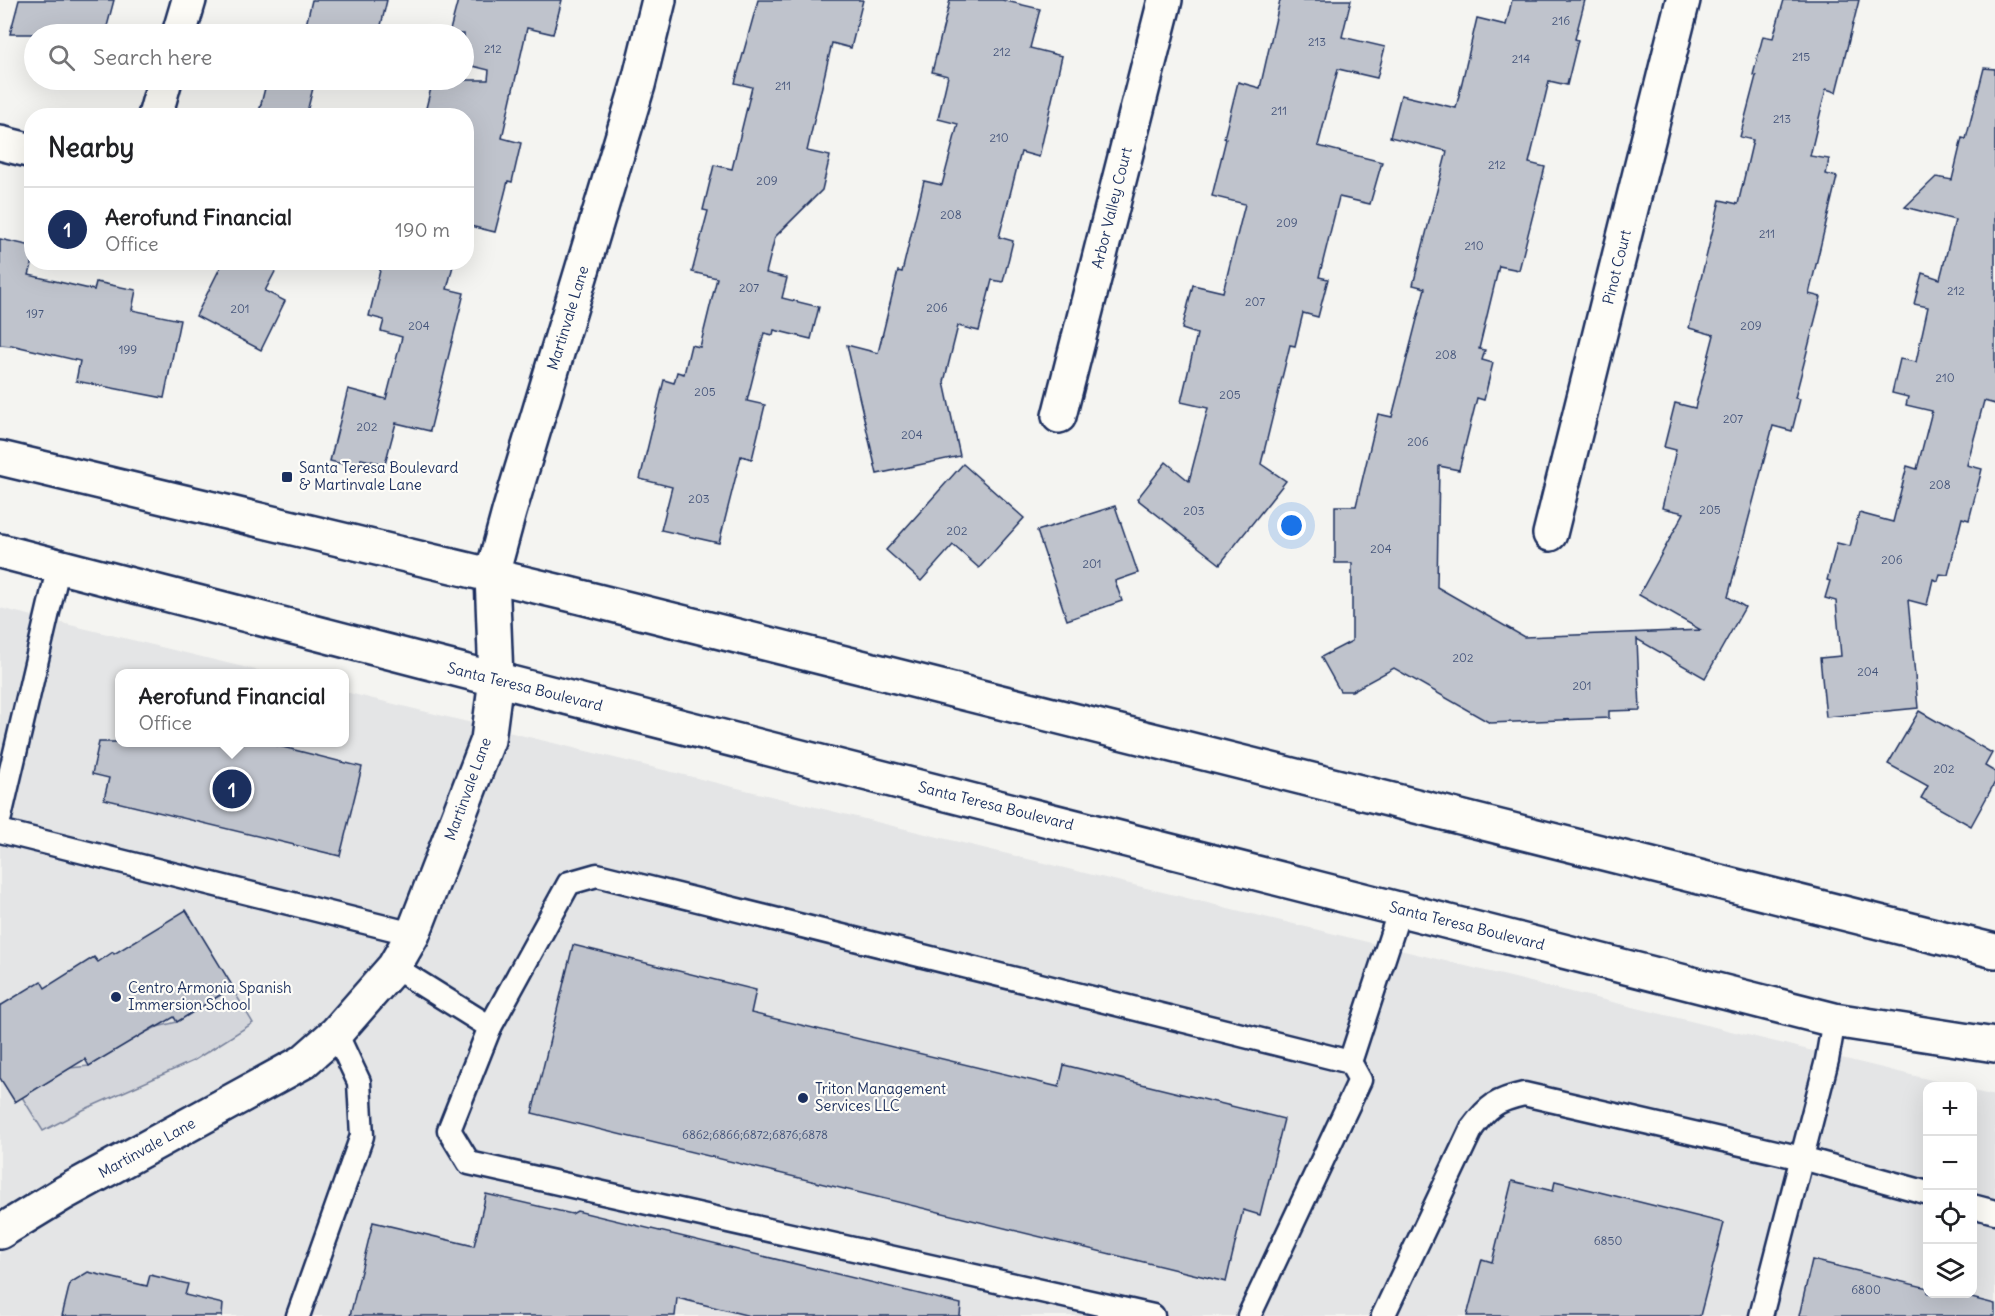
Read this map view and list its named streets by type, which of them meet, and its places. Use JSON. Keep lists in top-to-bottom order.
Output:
{
  "streets": {
    "main road": [
      "Arbor Valley Court",
      "Pinot Court",
      "Martinvale Lane",
      "Santa Teresa Boulevard"
    ]
  },
  "crossings": [
    ["Martinvale Lane", "Santa Teresa Boulevard"]
  ],
  "places": {
    "transit": ["Santa Teresa Boulevard & Martinvale Lane"],
    "other": ["Centro Armonia Spanish Immersion School", "Triton Management Services LLC"]
  },
  "house_numbers": [
    "216",
    "213",
    "212",
    "212",
    "215",
    "214",
    "211",
    "211",
    "213",
    "210",
    "212",
    "209",
    "208",
    "209",
    "211",
    "210",
    "207",
    "212",
    "207",
    "206",
    "201",
    "197",
    "204",
    "209",
    "199",
    "208",
    "210",
    "205",
    "205",
    "207",
    "202",
    "204",
    "206",
    "208",
    "203",
    "205",
    "203",
    "202",
    "204",
    "206",
    "201",
    "202",
    "204",
    "201",
    "202",
    "6862;6866;6872;6876;6878",
    "6850",
    "6800"
  ],
  "page": {
    "search": "Search here",
    "heading": "Nearby",
    "list": [
      {
        "mark": "1",
        "name": "Aerofund Financial",
        "note": "Office",
        "value": "190 m"
      }
    ],
    "popup": ["Aerofund Financial", "Office"],
    "pins": "1",
    "map_buttons": ["+", "−"]
  }
}
